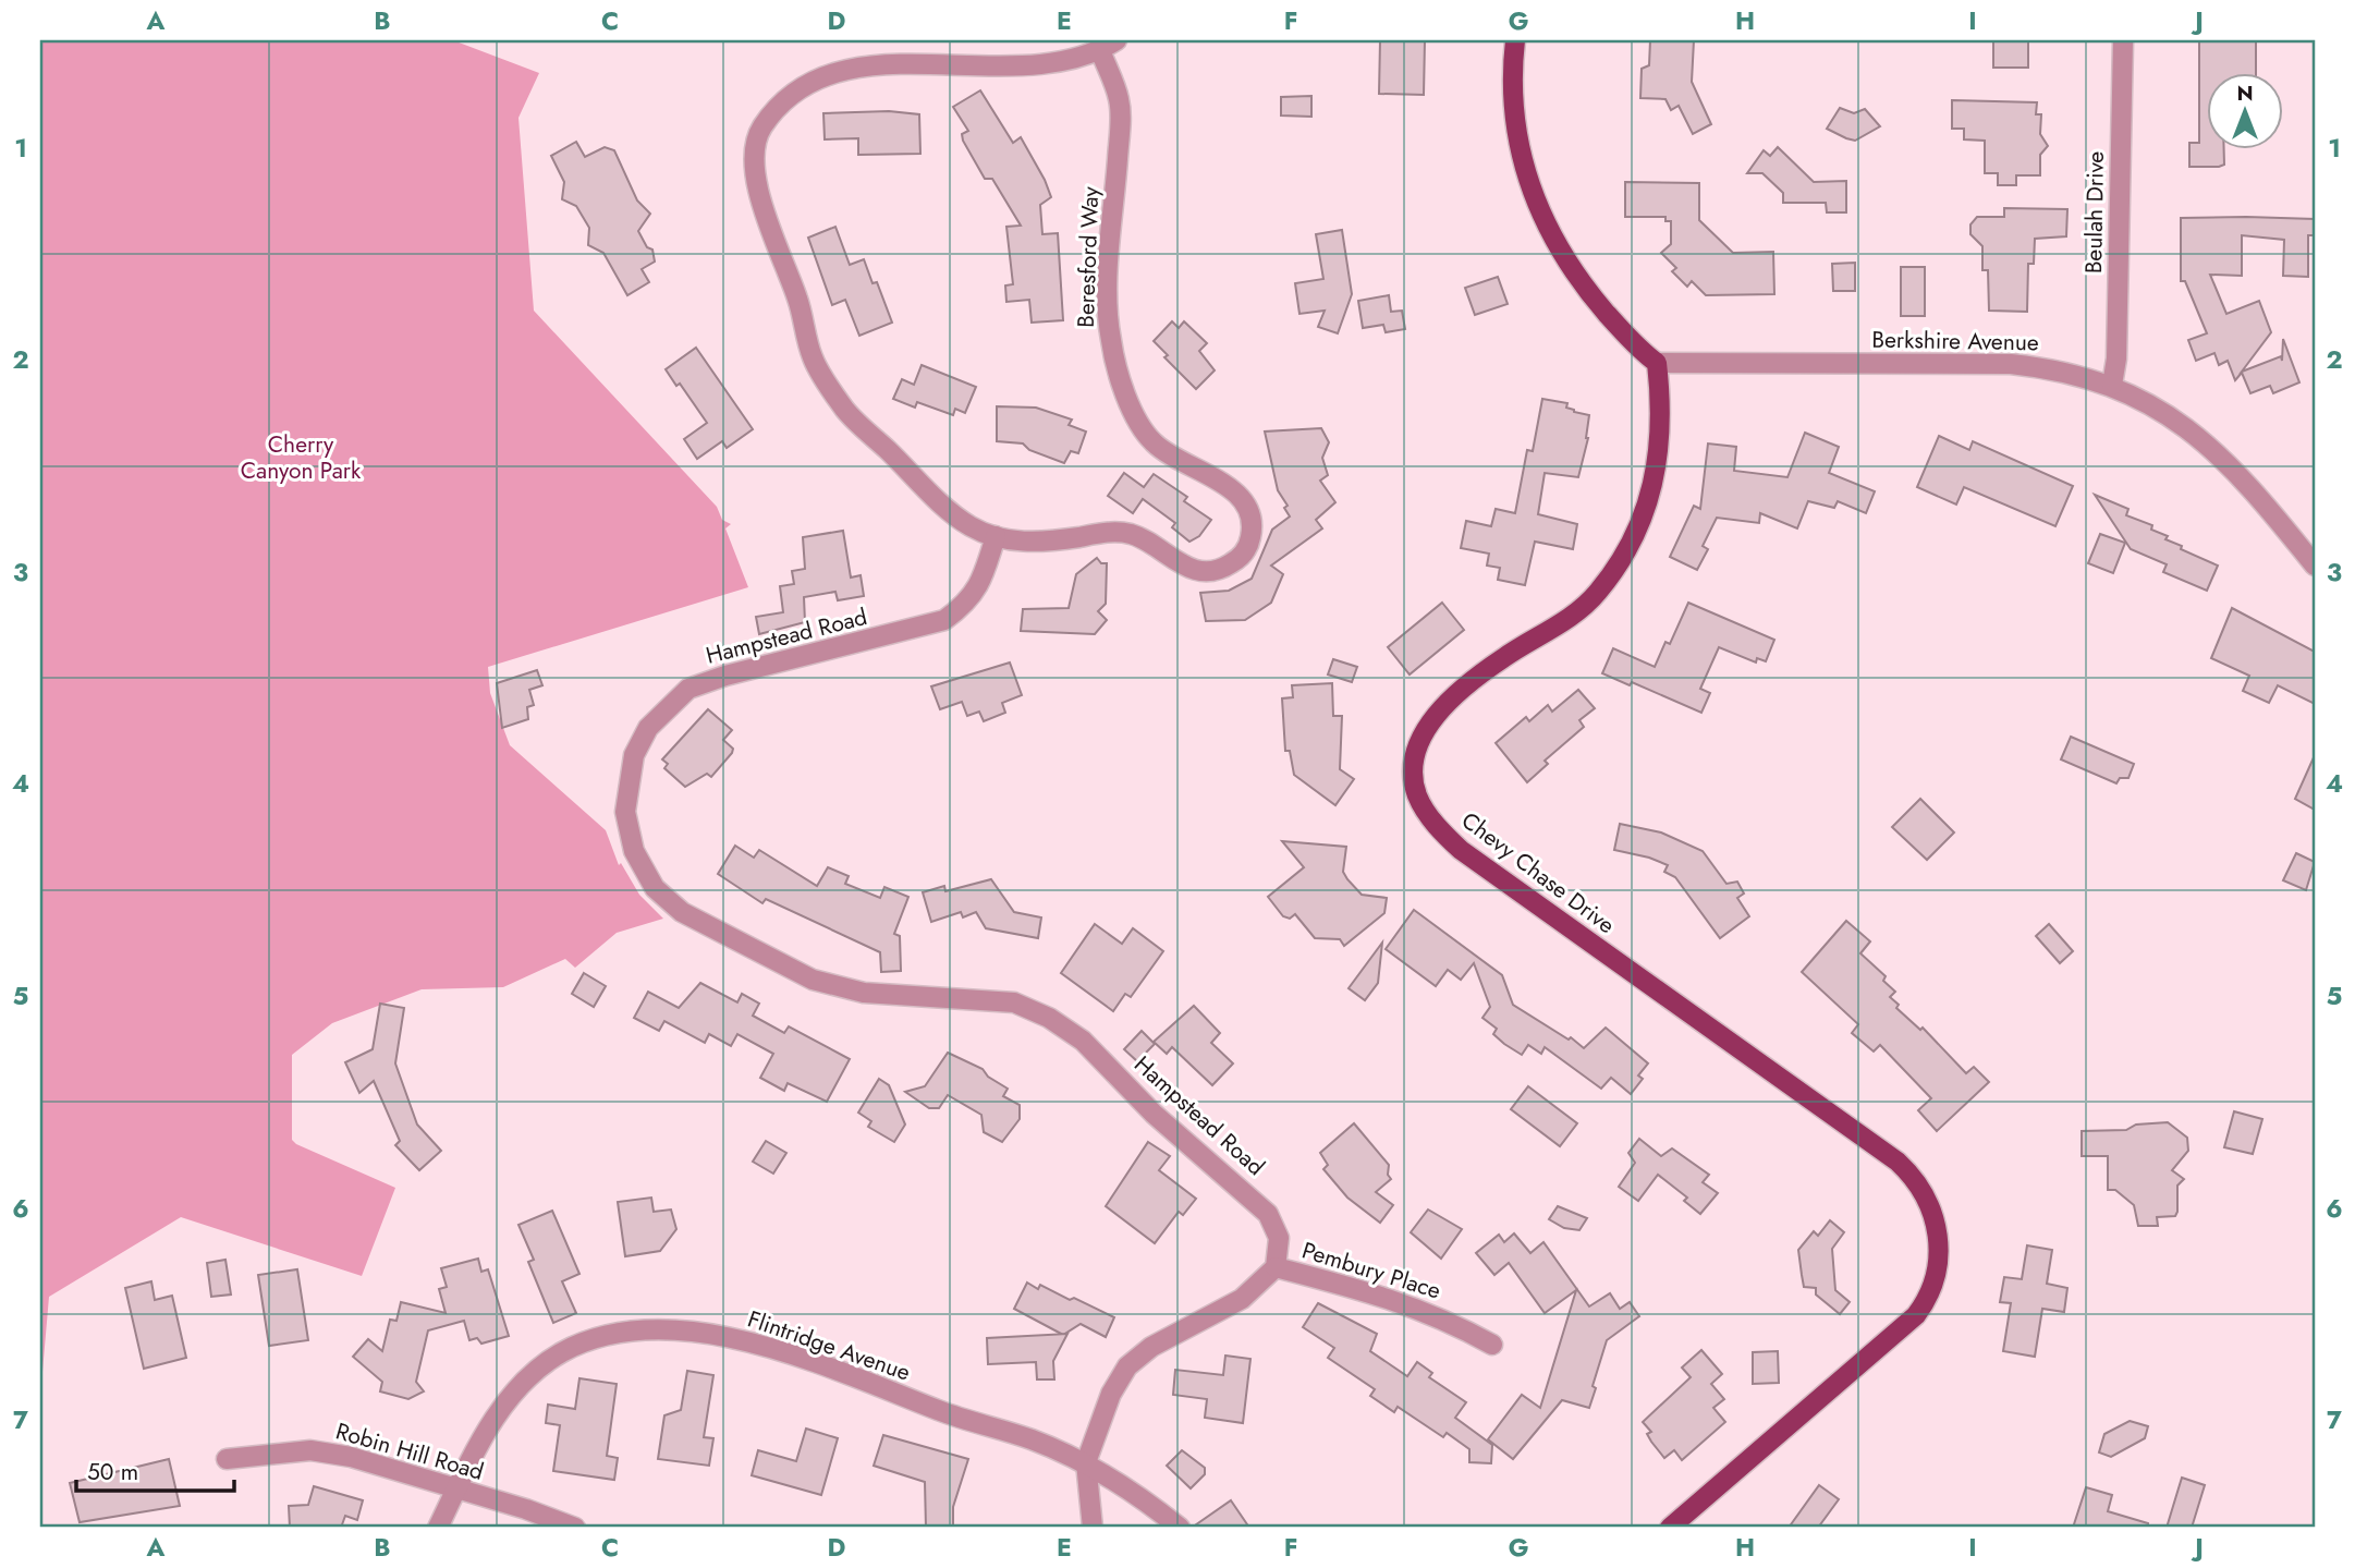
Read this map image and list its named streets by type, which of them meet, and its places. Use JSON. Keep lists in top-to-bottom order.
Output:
{
  "streets": {
    "main road": ["Chevy Chase Drive"],
    "street": [
      "Beulah Drive",
      "Beresford Way",
      "Berkshire Avenue",
      "Hampstead Road",
      "Pembury Place",
      "Flintridge Avenue",
      "Robin Hill Road"
    ]
  },
  "crossings": [
    ["Beulah Drive", "Berkshire Avenue"],
    ["Beresford Way", "Hampstead Road"],
    ["Berkshire Avenue", "Chevy Chase Drive"],
    ["Hampstead Road", "Pembury Place"],
    ["Flintridge Avenue", "Robin Hill Road"]
  ],
  "parks": ["Cherry Canyon Park"],
  "scale_bar": "50 m",
  "north": "top",
  "grid": {
    "columns": [
      "A",
      "B",
      "C",
      "D",
      "E",
      "F",
      "G",
      "H",
      "I",
      "J"
    ],
    "rows": [
      "1",
      "2",
      "3",
      "4",
      "5",
      "6",
      "7"
    ]
  }
}
